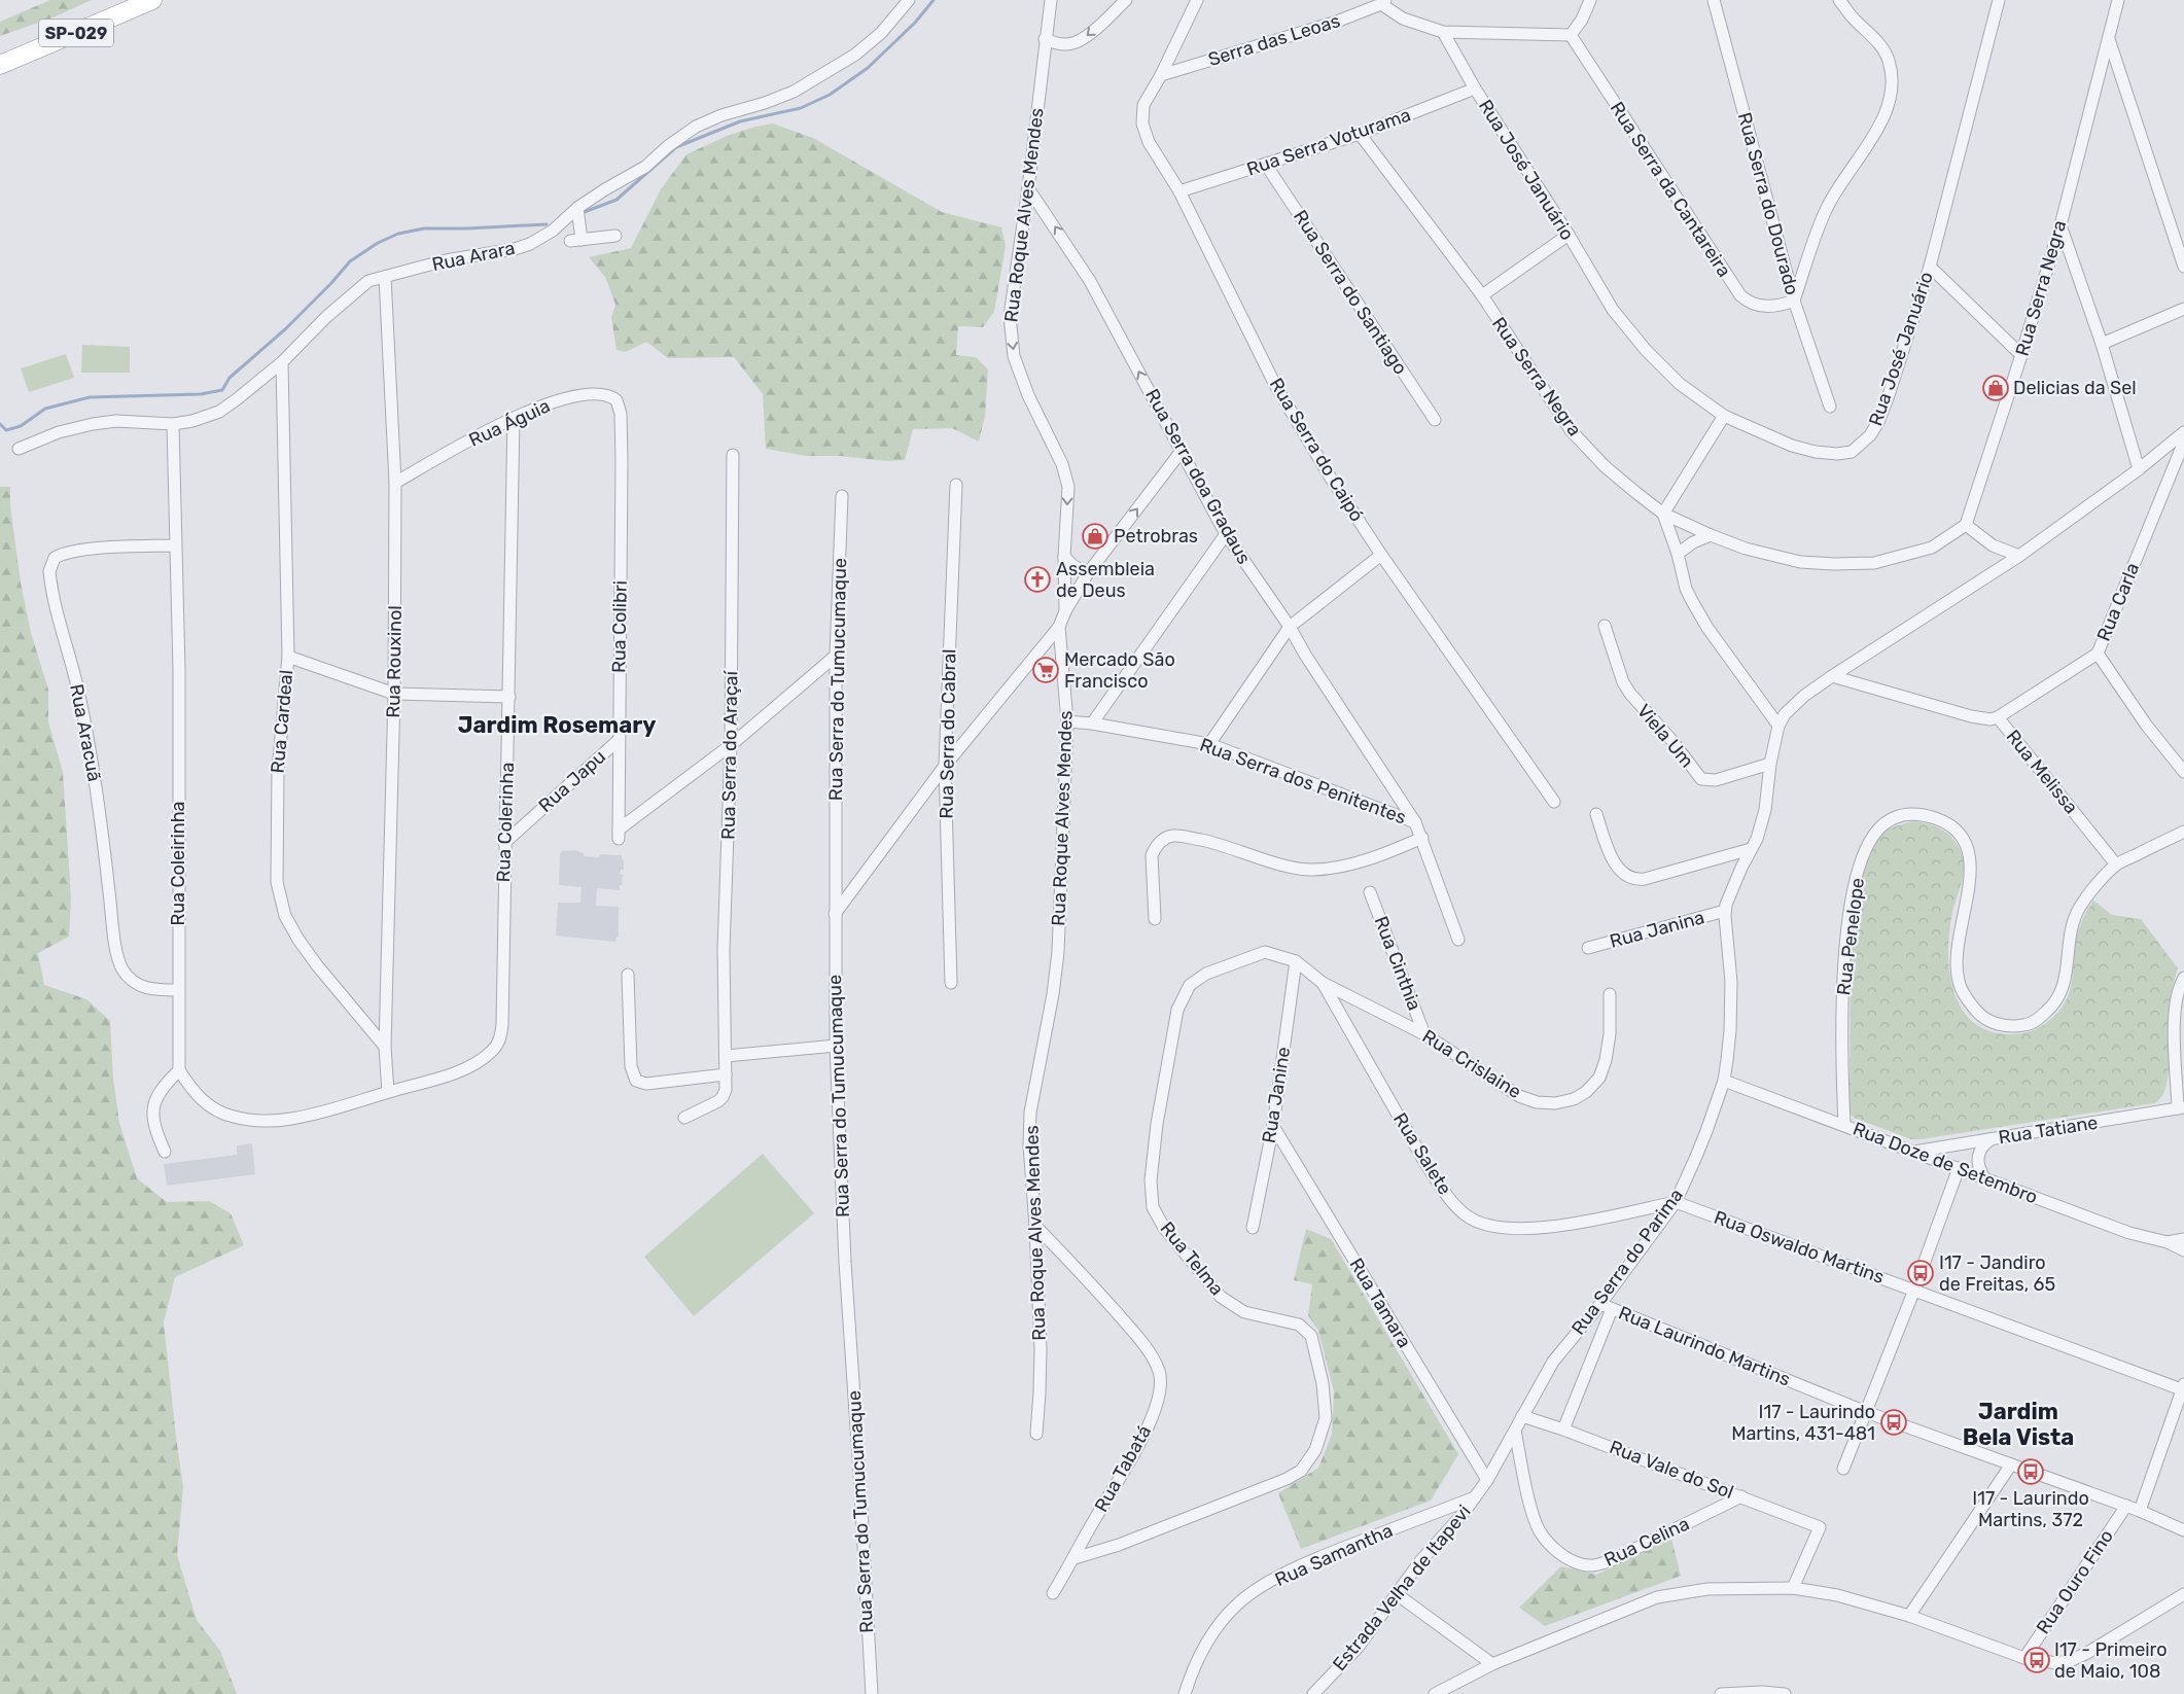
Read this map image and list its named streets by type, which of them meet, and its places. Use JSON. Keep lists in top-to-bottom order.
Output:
{
  "streets": {
    "highway": ["SP-029"],
    "street": [
      "Serra das Leoas",
      "Rua Serra Voturama",
      "Rua José Januário",
      "Rua Serra da Cantareira",
      "Rua Serra do Dourado",
      "Rua Roque Alves Mendes",
      "Rua Arara",
      "Rua Serra Negra",
      "Rua Serra do Santiago",
      "Rua Águia",
      "Rua Serra do Caipó",
      "Rua Serra doa Gradaus",
      "Rua Carla",
      "Rua Colibri",
      "Rua Rouxinol",
      "Rua Serra do Tumucumaque",
      "Rua Cardeal",
      "Rua Aracuã",
      "Rua Serra do Cabral",
      "Viela Um",
      "Rua Serra do Araçaí",
      "Rua Melissa",
      "Rua Japu",
      "Rua Serra dos Penitentes",
      "Rua Colerinha",
      "Rua Coleirinha",
      "Rua Janina",
      "Rua Penelope",
      "Rua Cinthia",
      "Rua Crislaine",
      "Rua Janine",
      "Rua Tatiane",
      "Rua Salete",
      "Rua Doze de Setembro",
      "Rua Oswaldo Martins",
      "Rua Telma",
      "Rua Serra do Parima",
      "Rua Tamara",
      "Rua Laurindo Martins",
      "Rua Tabatá",
      "Rua Vale do Sol",
      "Rua Celina",
      "Rua Samantha",
      "Rua Ouro Fino",
      "Estrada Velha de Itapevi"
    ]
  },
  "crossings": [
    ["Serra das Leoas", "Rua Serra do Caipó"],
    ["Rua Serra Voturama", "Rua José Januário"],
    ["Rua Serra Voturama", "Rua Serra Negra"],
    ["Rua Serra Voturama", "Rua Serra do Santiago"],
    ["Rua Serra Voturama", "Rua Serra do Caipó"],
    ["Rua Serra da Cantareira", "Rua Serra do Dourado"],
    ["Rua Roque Alves Mendes", "Rua Serra doa Gradaus"],
    ["Rua Roque Alves Mendes", "Rua Serra dos Penitentes"],
    ["Rua Roque Alves Mendes", "Rua Tabatá"],
    ["Rua Arara", "Rua Rouxinol"],
    ["Rua Arara", "Rua Cardeal"],
    ["Rua Arara", "Rua Coleirinha"],
    ["Rua Águia", "Rua Colibri"],
    ["Rua Águia", "Rua Rouxinol"],
    ["Rua Águia", "Rua Colerinha"],
    ["Rua Serra doa Gradaus", "Rua Serra dos Penitentes"],
    ["Rua Carla", "Rua Melissa"],
    ["Rua Colibri", "Rua Serra do Araçaí"],
    ["Rua Colibri", "Rua Japu"],
    ["Rua Rouxinol", "Rua Cardeal"],
    ["Rua Rouxinol", "Rua Colerinha"],
    ["Rua Aracuã", "Rua Coleirinha"],
    ["Viela Um", "Rua Serra do Parima"],
    ["Rua Melissa", "Rua Penelope"],
    ["Rua Japu", "Rua Colerinha"],
    ["Rua Janina", "Rua Serra do Parima"],
    ["Rua Penelope", "Rua Doze de Setembro"],
    ["Rua Cinthia", "Rua Crislaine"],
    ["Rua Crislaine", "Rua Salete"],
    ["Rua Crislaine", "Rua Telma"],
    ["Rua Janine", "Rua Telma"],
    ["Rua Janine", "Rua Tamara"],
    ["Rua Tatiane", "Rua Doze de Setembro"],
    ["Rua Salete", "Rua Oswaldo Martins"],
    ["Rua Salete", "Rua Telma"],
    ["Rua Salete", "Rua Serra do Parima"],
    ["Rua Doze de Setembro", "Rua Serra do Parima"],
    ["Rua Oswaldo Martins", "Rua Serra do Parima"],
    ["Rua Telma", "Rua Tabatá"],
    ["Rua Serra do Parima", "Rua Tamara"],
    ["Rua Serra do Parima", "Rua Laurindo Martins"],
    ["Rua Serra do Parima", "Rua Vale do Sol"],
    ["Rua Serra do Parima", "Rua Celina"],
    ["Rua Serra do Parima", "Estrada Velha de Itapevi"],
    ["Rua Tamara", "Estrada Velha de Itapevi"],
    ["Rua Laurindo Martins", "Rua Ouro Fino"],
    ["Rua Vale do Sol", "Rua Celina"],
    ["Rua Samantha", "Estrada Velha de Itapevi"]
  ],
  "districts": ["Jardim Rosemary", "Jardim Bela Vista"],
  "places": {
    "shop": ["Delicias da Sel", "Petrobras"],
    "church": ["Assembleia de Deus"],
    "supermarket": ["Mercado São Francisco"],
    "bus stop": [
      "I17 - Jandiro de Freitas, 65",
      "I17 - Laurindo Martins, 431-481",
      "I17 - Laurindo Martins, 372",
      "I17 - Primeiro de Maio, 108"
    ]
  }
}
